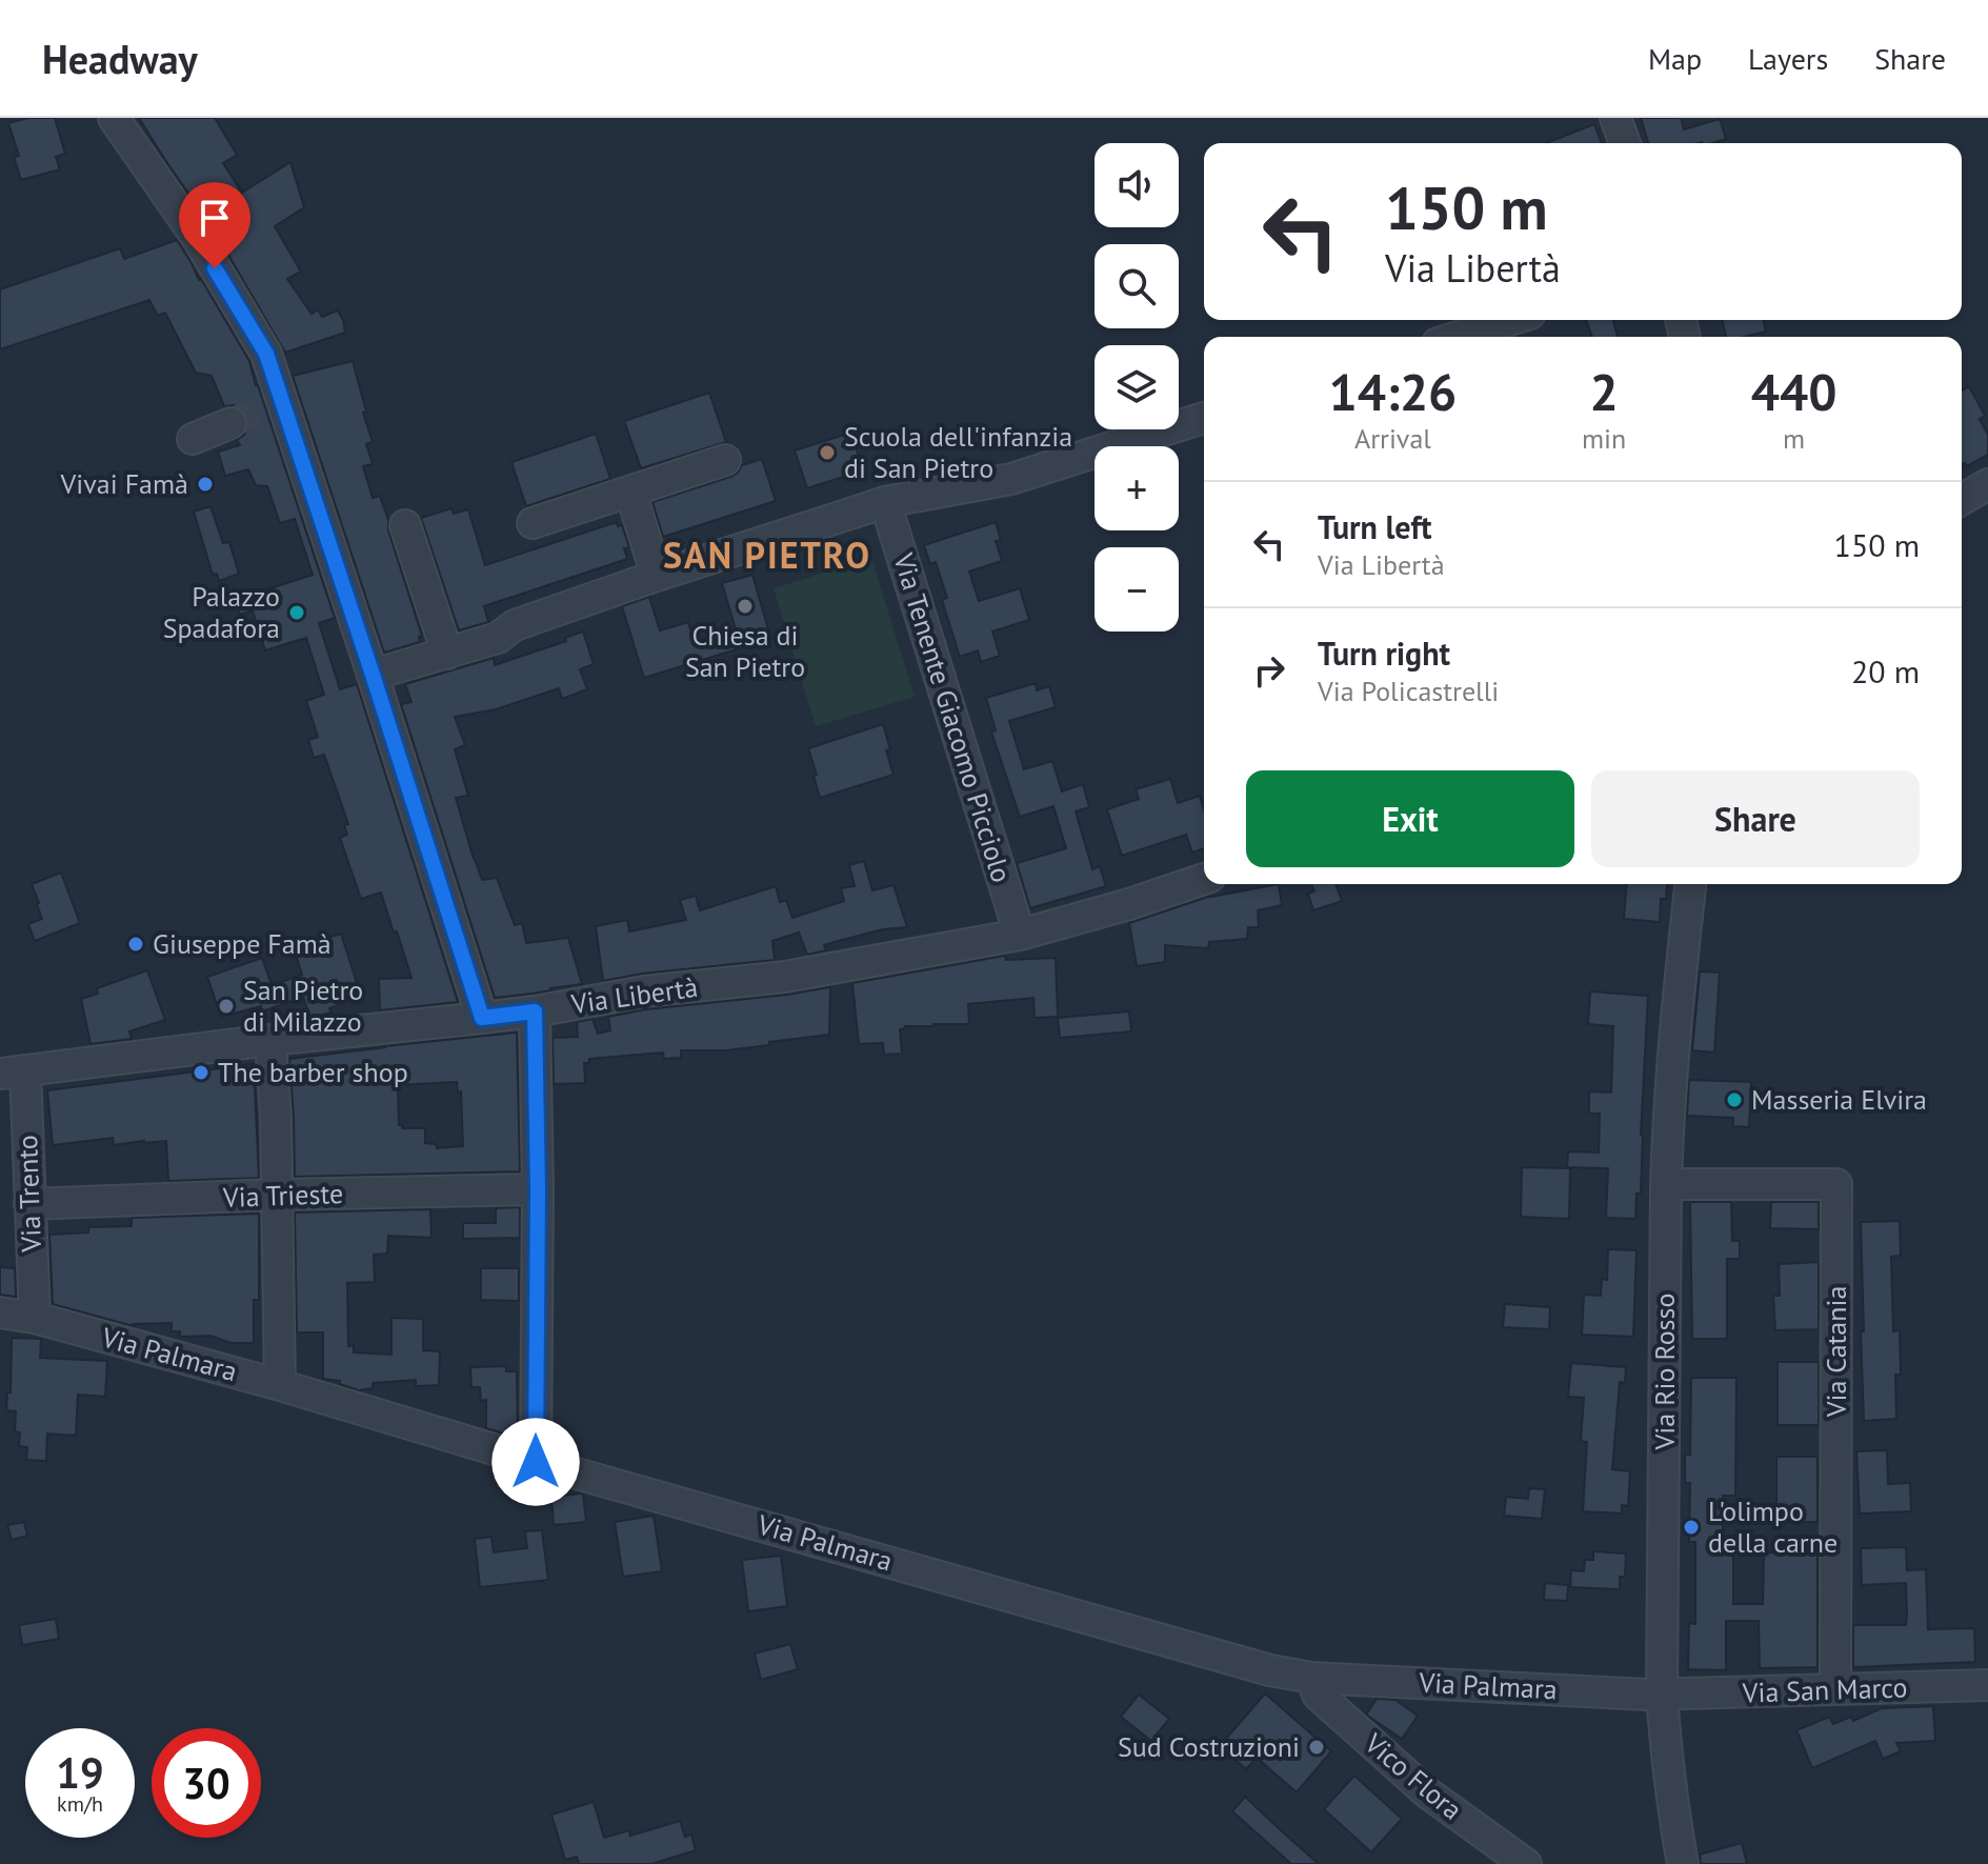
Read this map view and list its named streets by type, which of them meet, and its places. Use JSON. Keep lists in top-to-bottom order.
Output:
{
  "streets": {
    "street": [
      "Via Tenente Giacomo Picciolo",
      "Via Libertà",
      "Via Trento",
      "Via Trieste",
      "Via Catania",
      "Via Palmara",
      "Via Rio Rosso",
      "Via San Marco",
      "Vico Flora"
    ]
  },
  "crossings": [
    ["Via Tenente Giacomo Picciolo", "Via Libertà"],
    ["Via Libertà", "Via Trento"],
    ["Via Trento", "Via Trieste"],
    ["Via Trento", "Via Palmara"],
    ["Via Catania", "Via Rio Rosso"],
    ["Via Catania", "Via San Marco"],
    ["Via Palmara", "Via Rio Rosso"],
    ["Via Palmara", "Via San Marco"],
    ["Via Palmara", "Vico Flora"],
    ["Via Rio Rosso", "Via San Marco"]
  ],
  "districts": ["SAN PIETRO"],
  "places": [
    "Scuola dell'infanzia di San Pietro",
    "Vivai Famà",
    "Chiesa di San Pietro",
    "Palazzo Spadafora",
    "Giuseppe Famà",
    "San Pietro di Milazzo",
    "The barber shop",
    "Masseria Elvira",
    "L'olimpo della carne",
    "Sud Costruzioni"
  ],
  "page": {
    "header": "Headway",
    "nav": ["Map", "Layers", "Share"],
    "map_buttons": ["+", "−"],
    "turn": ["150 m", "Via Libertà"],
    "eta": [
      "14:26",
      "Arrival",
      "2",
      "min",
      "440",
      "m"
    ],
    "list": [
      {
        "name": "Turn left",
        "note": "Via Libertà",
        "value": "150 m"
      },
      {
        "name": "Turn right",
        "note": "Via Policastrelli",
        "value": "20 m"
      }
    ],
    "buttons": ["Exit", "Share"],
    "speed": "19 km/h",
    "limit": "30"
  }
}
